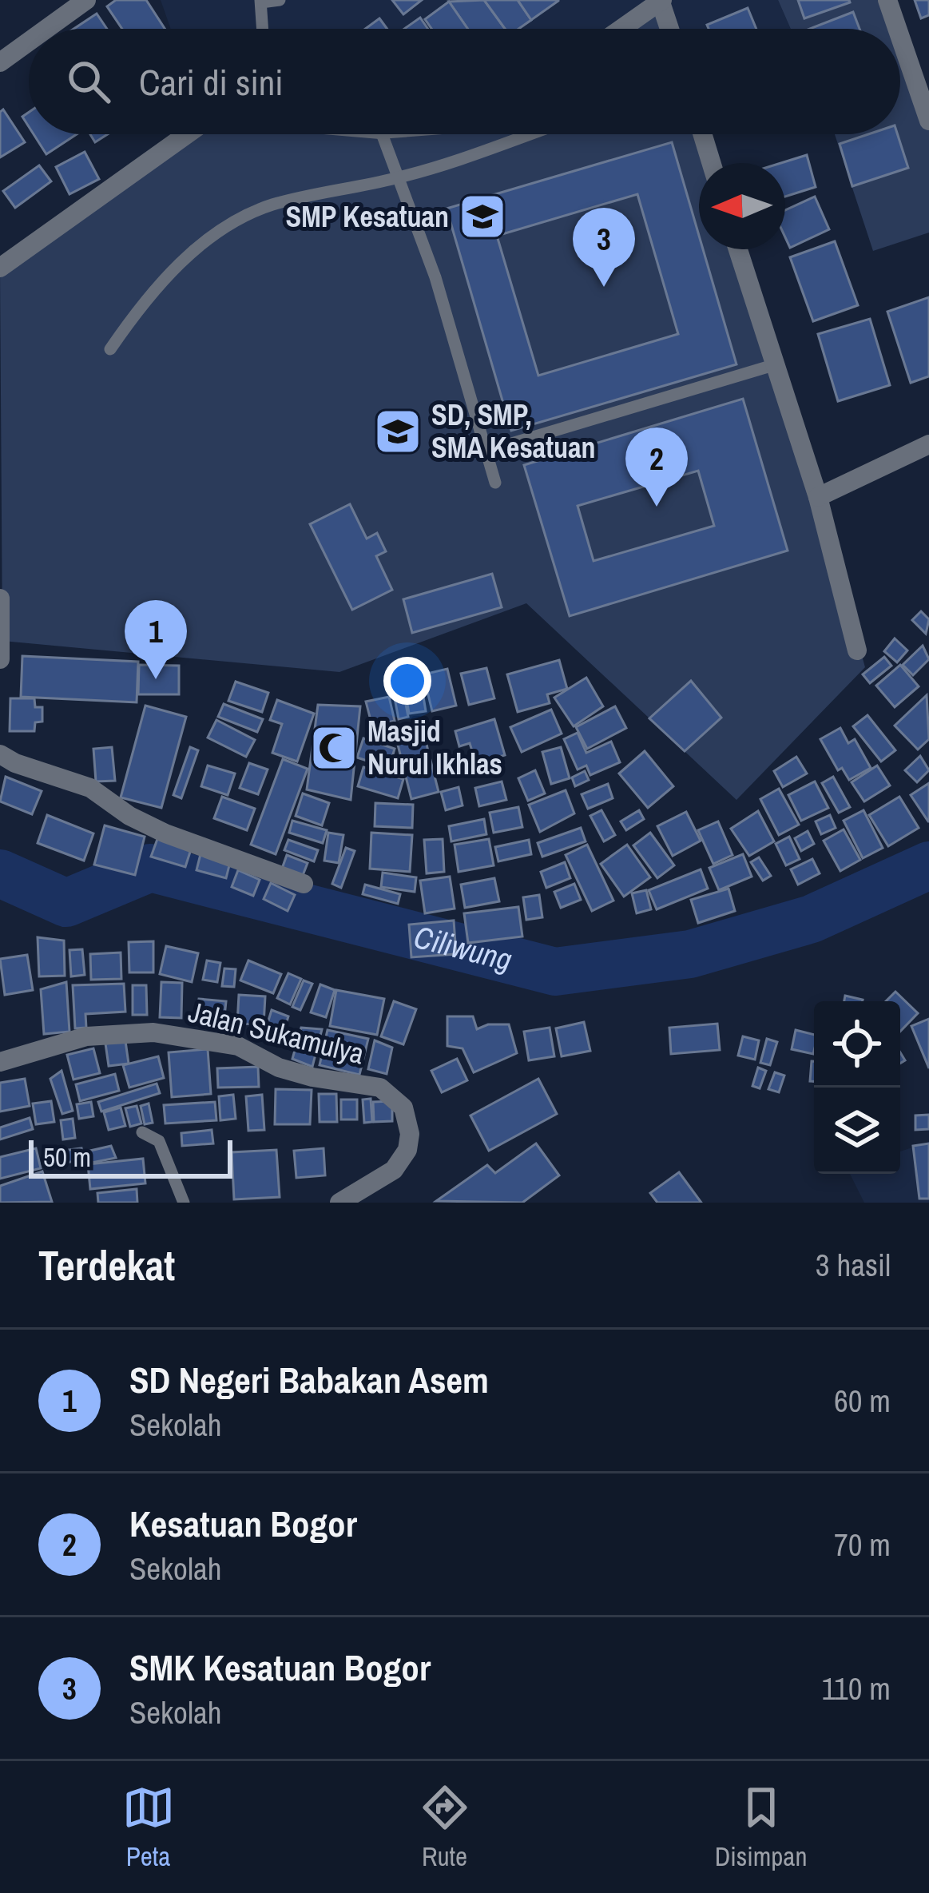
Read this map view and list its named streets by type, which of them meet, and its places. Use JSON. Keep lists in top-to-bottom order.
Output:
{
  "streets": {
    "street": ["Jalan Sukamulya"]
  },
  "water": ["Ciliwung"],
  "places": {
    "school or university": ["SMP Kesatuan", "SD, SMP, SMA Kesatuan"],
    "mosque": ["Masjid Nurul Ikhlas"]
  },
  "scale_bar": "50 m",
  "north": "left",
  "page": {
    "search": "Cari di sini",
    "pins": ["3", "2", "1"],
    "scale": "50 m",
    "heading": ["Terdekat", "3 hasil"],
    "list": [
      {
        "mark": "1",
        "name": "SD Negeri Babakan Asem",
        "note": "Sekolah",
        "value": "60 m"
      },
      {
        "mark": "2",
        "name": "Kesatuan Bogor",
        "note": "Sekolah",
        "value": "70 m"
      },
      {
        "mark": "3",
        "name": "SMK Kesatuan Bogor",
        "note": "Sekolah",
        "value": "110 m"
      }
    ],
    "nav": ["Peta", "Rute", "Disimpan"]
  }
}
